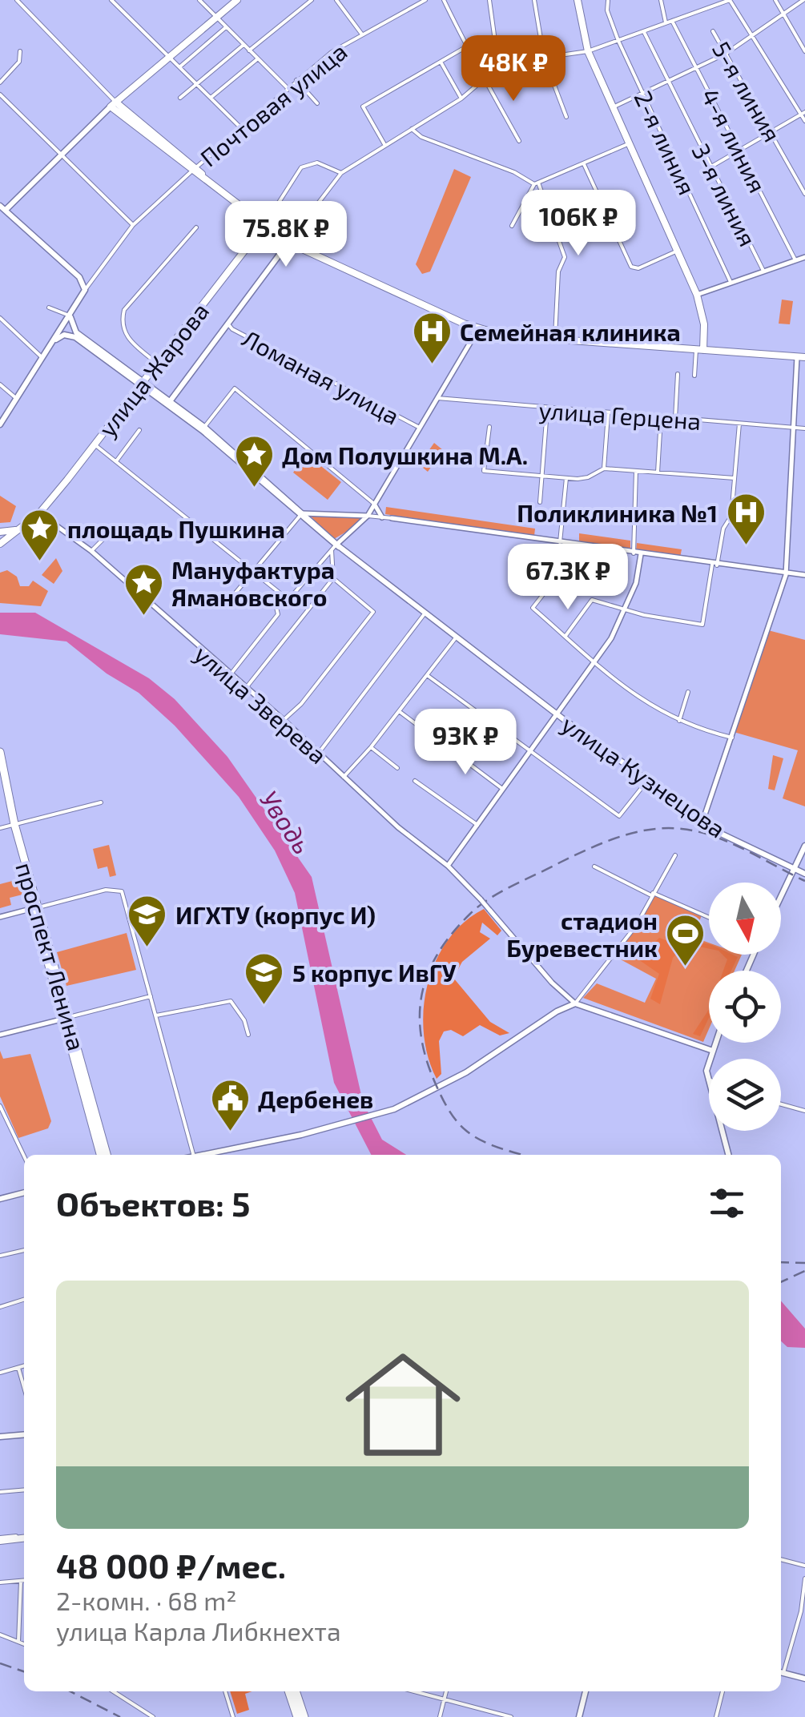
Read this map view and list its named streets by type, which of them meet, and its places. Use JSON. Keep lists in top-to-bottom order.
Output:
{
  "streets": {
    "highway": ["проспект Ленина"],
    "main road": ["Почтовая улица", "улица Жарова", "улица Кузнецова"],
    "street": [
      "5-я линия",
      "4-я линия",
      "2-я линия",
      "3-я линия",
      "Ломаная улица",
      "улица Герцена",
      "улица Зверева"
    ]
  },
  "crossings": [
    ["Почтовая улица", "улица Кузнецова"],
    ["улица Жарова", "улица Зверева"],
    ["улица Жарова", "улица Кузнецова"]
  ],
  "water": ["Уводь"],
  "places": {
    "hospital": ["Семейная клиника", "Поликлиника №1"],
    "place": ["Дом Полушкина М.А.", "площадь Пушкина", "Мануфактура Ямановского"],
    "school or university": ["ИГХТУ (корпус И)", "5 корпус ИвГУ"],
    "sports": ["стадион Буревестник"],
    "public building": ["Дербенев"]
  },
  "north": "bottom",
  "page": {
    "price": [
      "48K ₽",
      "106K ₽",
      "75.8K ₽",
      "67.3K ₽",
      "93K ₽"
    ],
    "heading": "Объектов: 5",
    "list": [
      {
        "name": "48 000 ₽/мес.",
        "note": "2-комн. · 68 m² · улица Карла Либкнехта"
      }
    ]
  }
}
